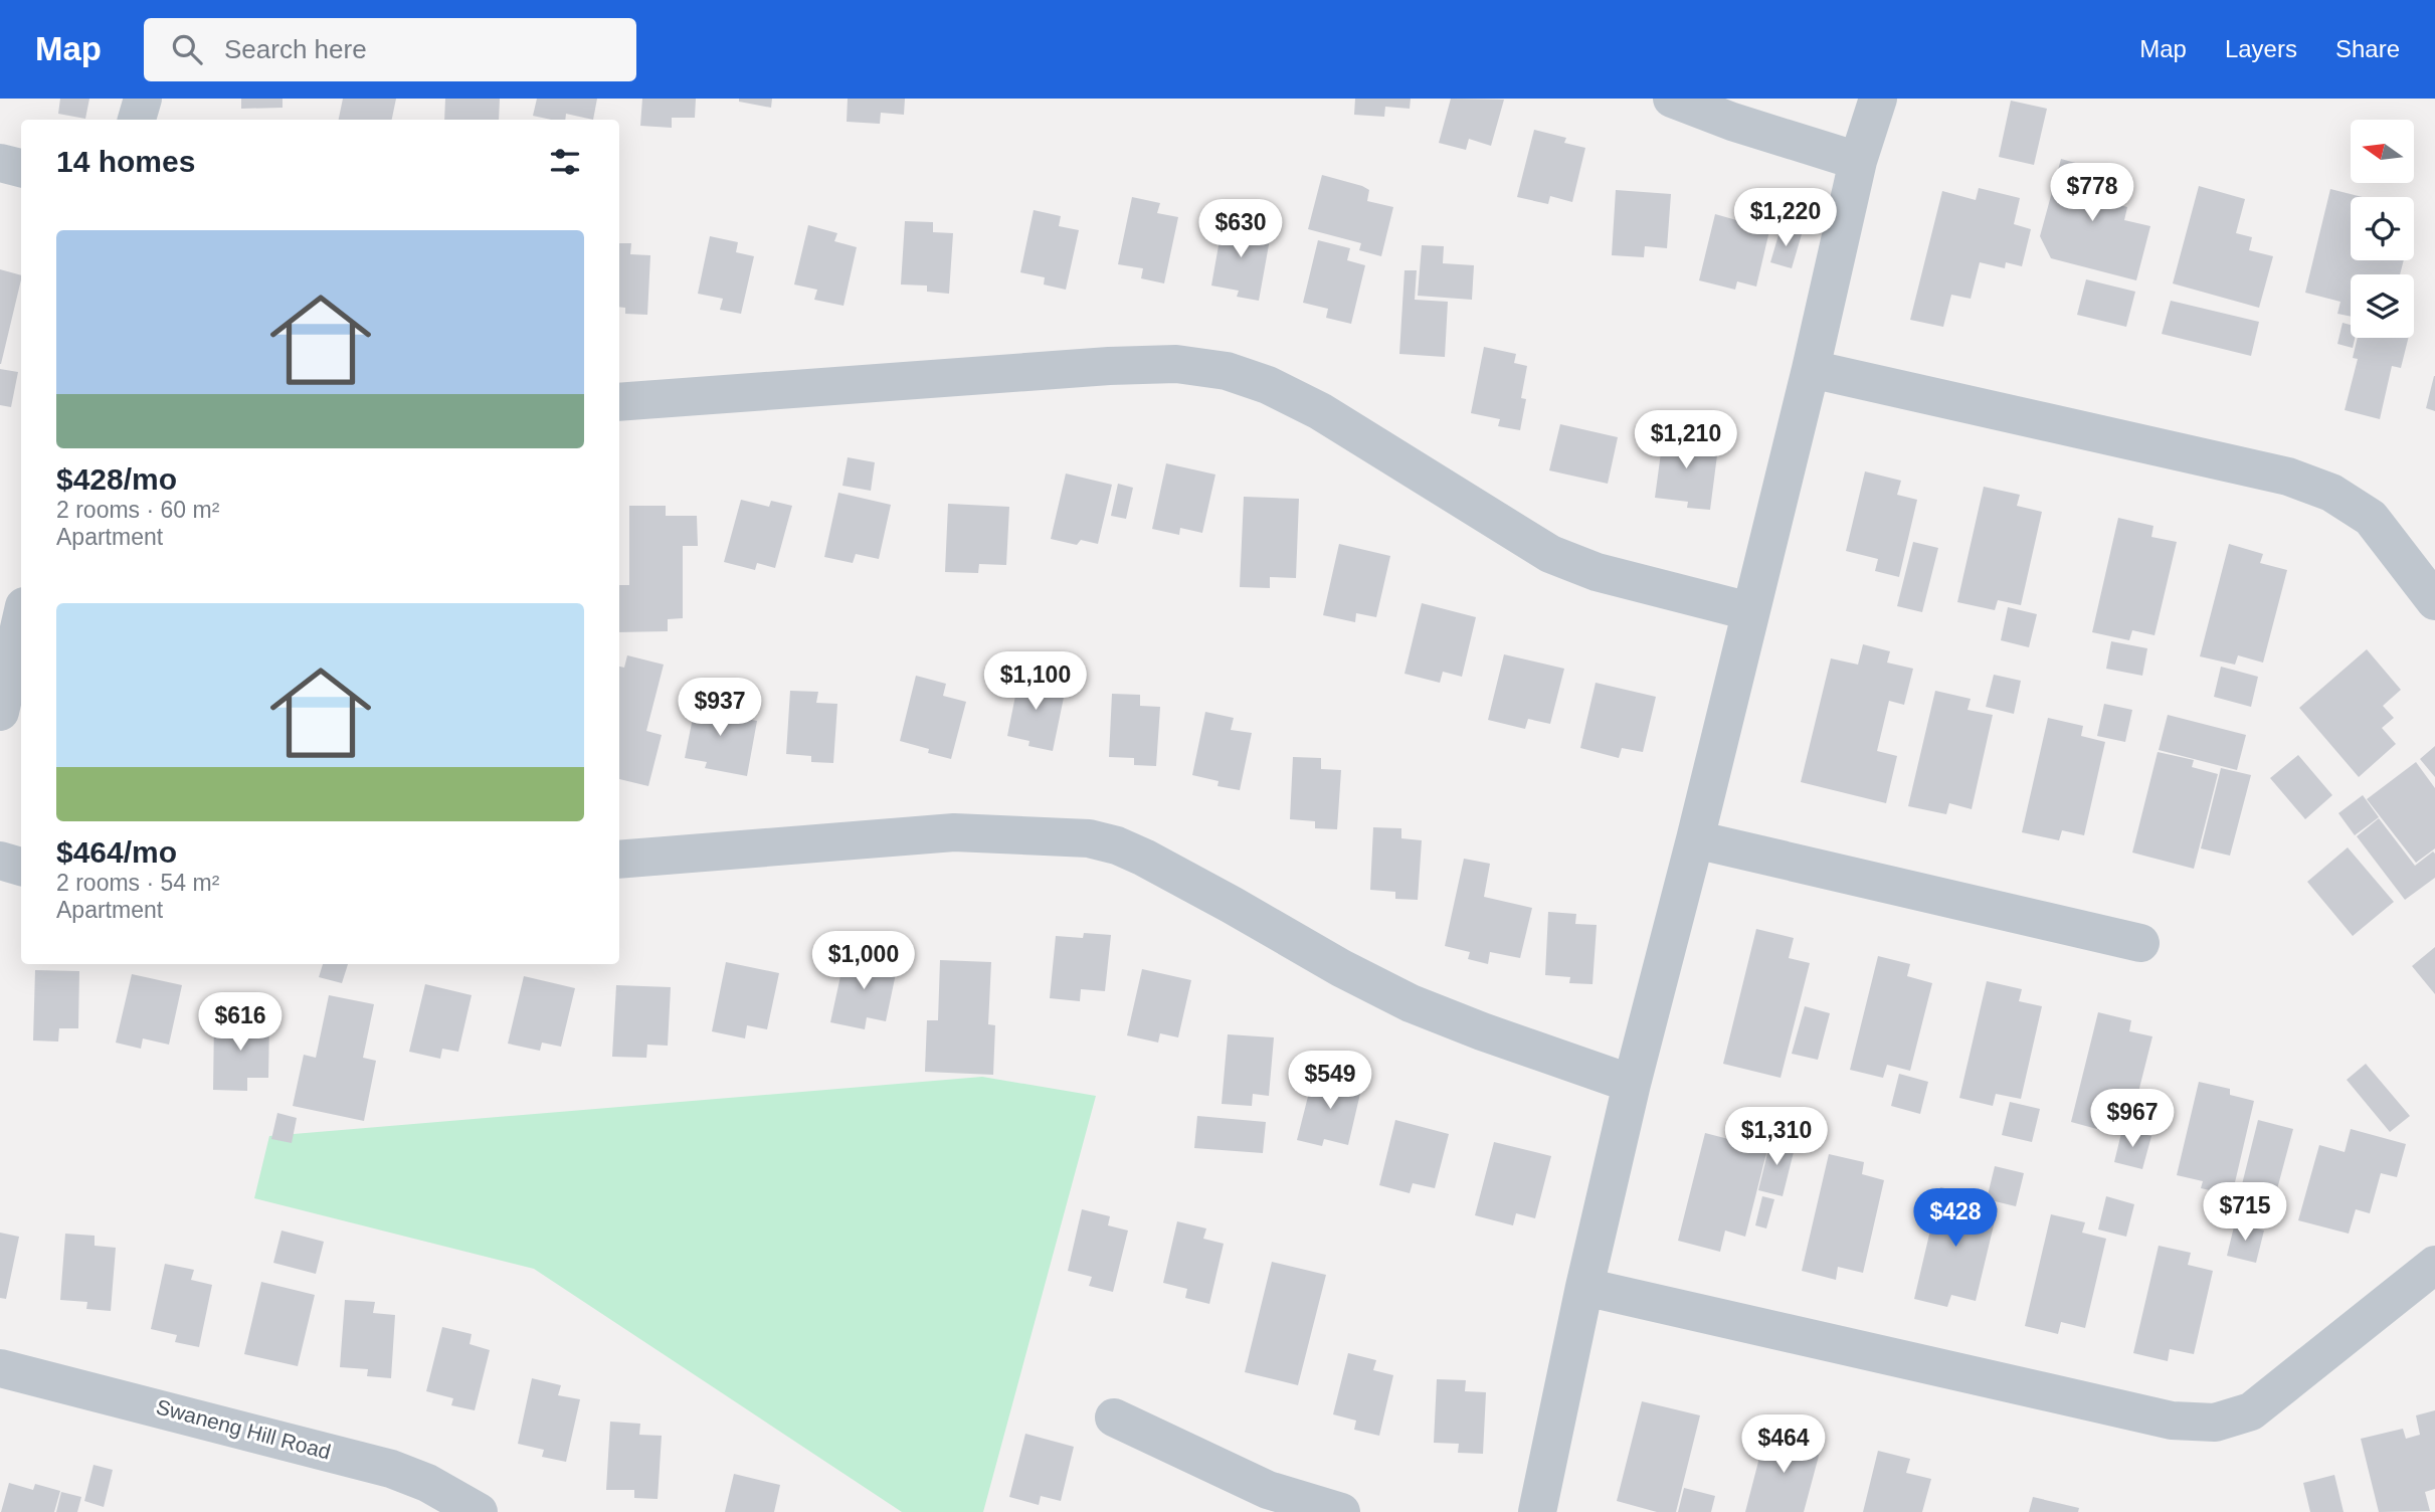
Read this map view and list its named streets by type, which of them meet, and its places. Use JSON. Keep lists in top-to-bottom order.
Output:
{
  "streets": {
    "street": ["Swaneng Hill Road"]
  },
  "north": "left",
  "page": {
    "header": "Map",
    "search": "Search here",
    "nav": ["Map", "Layers", "Share"],
    "heading": "14 homes",
    "price": [
      "$778",
      "$1,220",
      "$630",
      "$1,210",
      "$1,100",
      "$937",
      "$1,000",
      "$616",
      "$549",
      "$967",
      "$1,310",
      "$715",
      "$428",
      "$464"
    ],
    "list": [
      {
        "name": "$428/mo",
        "note": "2 rooms · 60 m² · Apartment"
      },
      {
        "name": "$464/mo",
        "note": "2 rooms · 54 m² · Apartment"
      }
    ]
  }
}
